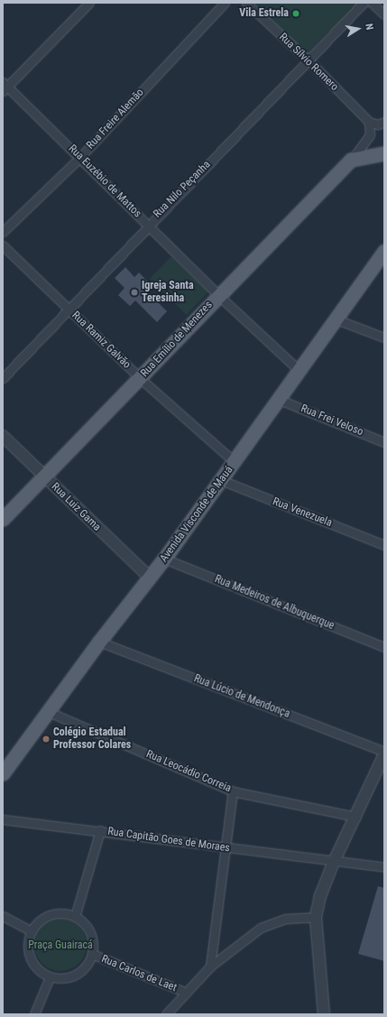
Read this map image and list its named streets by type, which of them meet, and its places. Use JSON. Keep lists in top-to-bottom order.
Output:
{
  "streets": {
    "main road": ["Rua Emílio de Menezes", "Avenida Visconde de Mauá"],
    "street": [
      "Rua Sílvio Romero",
      "Rua Freire Alemão",
      "Rua Euzébio de Mattos",
      "Rua Nilo Peçanha",
      "Rua Ramiz Galvão",
      "Rua Frei Veloso",
      "Rua Luiz Gama",
      "Rua Venezuela",
      "Rua Medeiros de Albuquerque",
      "Rua Lúcio de Mendonça",
      "Rua Leocádio Correia",
      "Rua Capitão Goes de Moraes",
      "Rua Carlos de Laet"
    ]
  },
  "crossings": [
    ["Rua Sílvio Romero", "Rua Nilo Peçanha"],
    ["Rua Sílvio Romero", "Rua Emílio de Menezes"],
    ["Rua Freire Alemão", "Rua Euzébio de Mattos"],
    ["Rua Euzébio de Mattos", "Rua Nilo Peçanha"],
    ["Rua Euzébio de Mattos", "Rua Emílio de Menezes"],
    ["Rua Euzébio de Mattos", "Avenida Visconde de Mauá"],
    ["Rua Nilo Peçanha", "Rua Ramiz Galvão"],
    ["Rua Emílio de Menezes", "Rua Ramiz Galvão"],
    ["Rua Emílio de Menezes", "Rua Luiz Gama"],
    ["Rua Ramiz Galvão", "Avenida Visconde de Mauá"],
    ["Rua Frei Veloso", "Avenida Visconde de Mauá"],
    ["Rua Luiz Gama", "Avenida Visconde de Mauá"],
    ["Rua Venezuela", "Avenida Visconde de Mauá"],
    ["Avenida Visconde de Mauá", "Rua Medeiros de Albuquerque"],
    ["Avenida Visconde de Mauá", "Rua Lúcio de Mendonça"],
    ["Avenida Visconde de Mauá", "Rua Leocádio Correia"]
  ],
  "parks": ["Praça Guairacá"],
  "places": ["Vila Estrela", "Igreja Santa Teresinha", "Colégio Estadual Professor Colares"],
  "north": "right"
}
